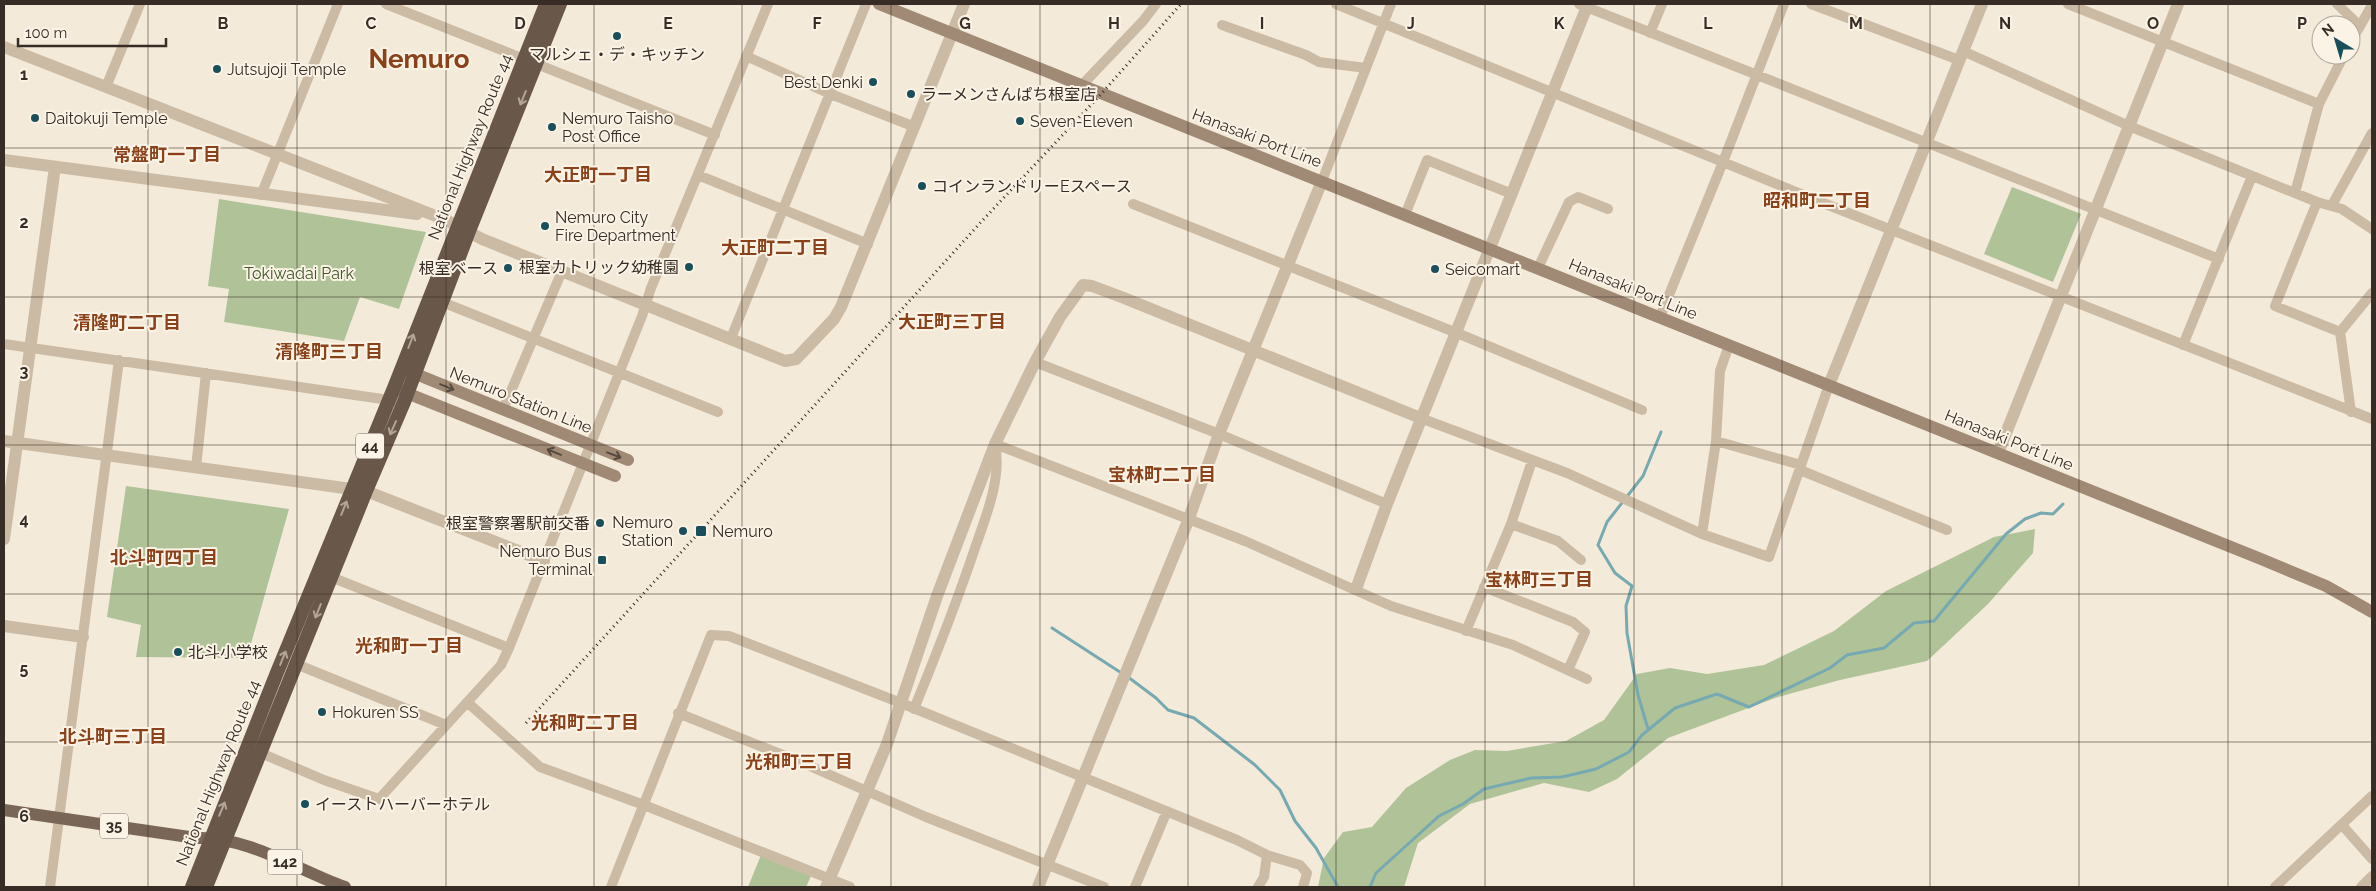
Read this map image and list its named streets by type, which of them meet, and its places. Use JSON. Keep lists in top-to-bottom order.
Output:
{
  "streets": {
    "highway": ["National Highway Route 44", "44"],
    "main road": [
      "Hanasaki Port Line",
      "Nemuro Station Line",
      "35",
      "142"
    ]
  },
  "crossings": [
    ["National Highway Route 44", "Nemuro Station Line"],
    ["National Highway Route 44", "35"],
    ["National Highway Route 44", "142"],
    ["35", "142"]
  ],
  "districts": [
    "Nemuro",
    "常盤町一丁目",
    "大正町一丁目",
    "昭和町二丁目",
    "大正町二丁目",
    "大正町三丁目",
    "清隆町二丁目",
    "清隆町三丁目",
    "宝林町二丁目",
    "北斗町四丁目",
    "宝林町三丁目",
    "光和町一丁目",
    "光和町二丁目",
    "北斗町三丁目",
    "光和町三丁目"
  ],
  "parks": ["Tokiwadai Park"],
  "places": {
    "other": [
      "マルシェ・デ・キッチン",
      "Jutsujoji Temple",
      "Best Denki",
      "ラーメンさんぱち根室店",
      "Daitokuji Temple",
      "Seven-Eleven",
      "Nemuro Taisho Post Office",
      "コインランドリーEスペース",
      "Nemuro City Fire Department",
      "根室カトリック幼稚園",
      "根室ベース",
      "Seicomart",
      "根室警察署駅前交番",
      "Nemuro Station",
      "北斗小学校",
      "Hokuren SS",
      "イーストハーバーホテル"
    ],
    "transit": ["Nemuro", "Nemuro Bus Terminal"]
  },
  "scale_bar": "100 m",
  "north": "top left",
  "grid": {
    "columns": [
      "B",
      "C",
      "D",
      "E",
      "F",
      "G",
      "H",
      "I",
      "J",
      "K",
      "L",
      "M",
      "N",
      "O",
      "P"
    ],
    "rows": [
      "1",
      "2",
      "3",
      "4",
      "5",
      "6"
    ]
  }
}
